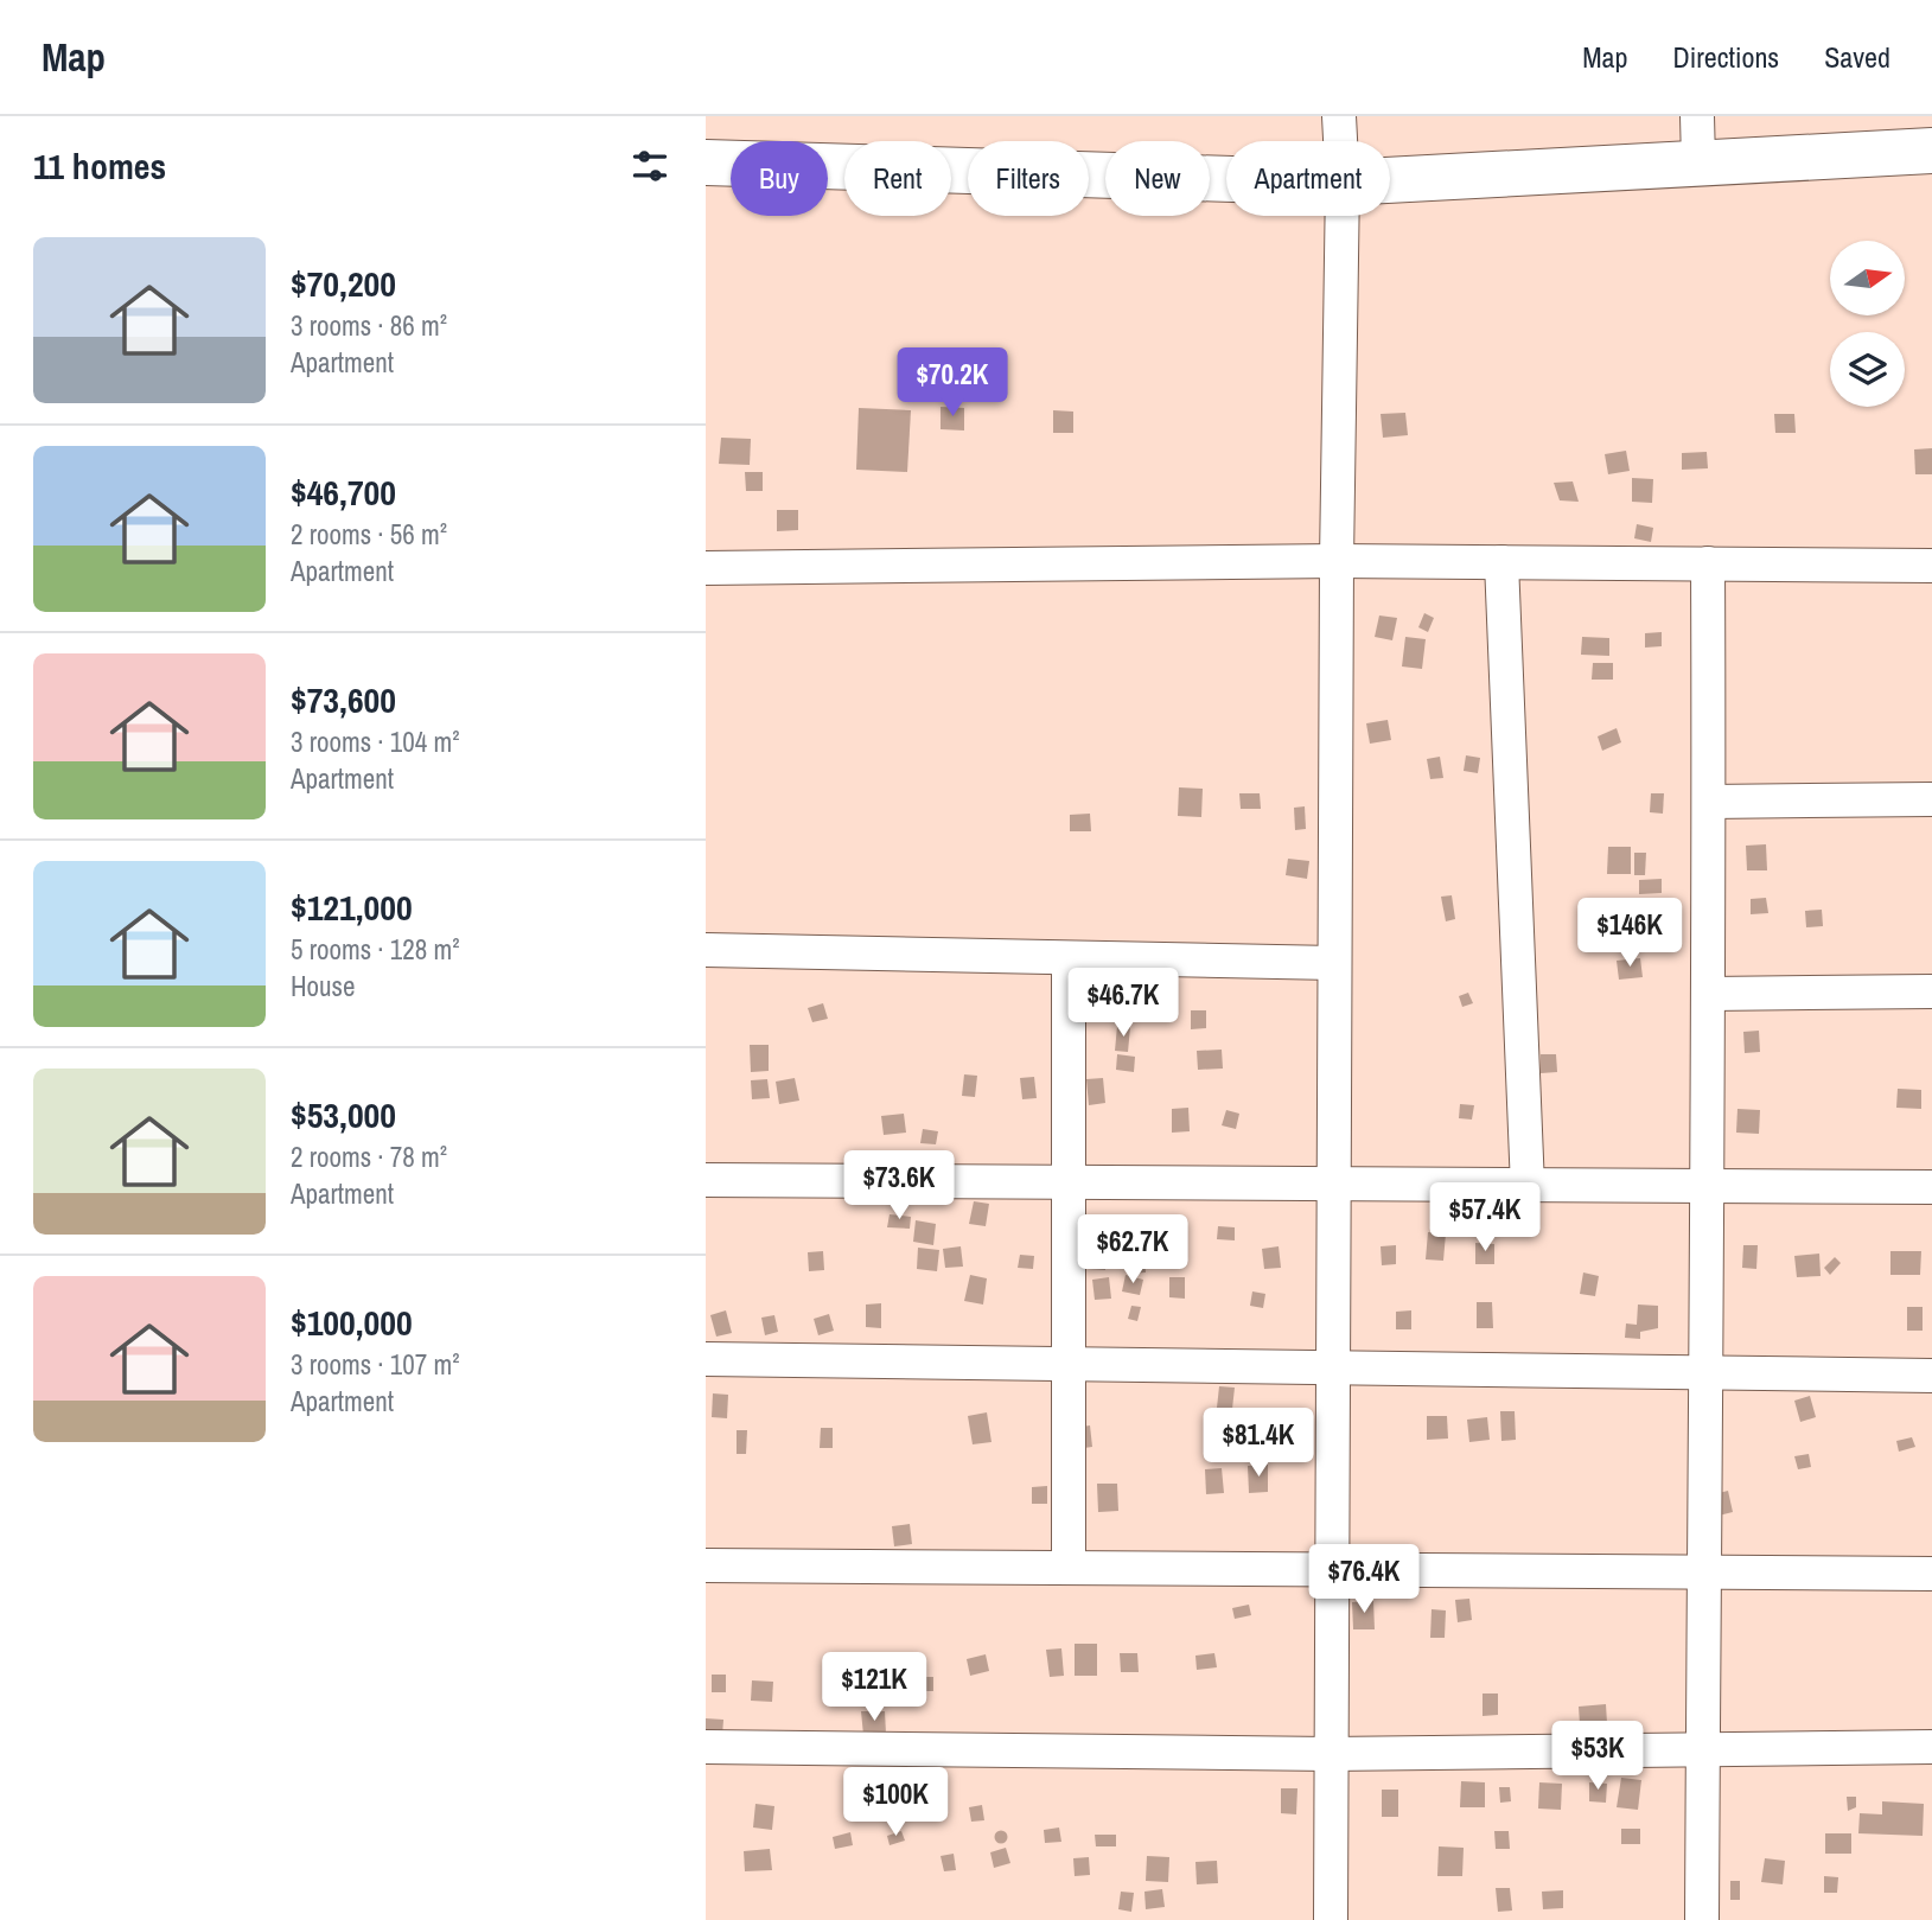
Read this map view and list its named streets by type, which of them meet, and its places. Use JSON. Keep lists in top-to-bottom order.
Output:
{
  "north": "right",
  "page": {
    "header": "Map",
    "nav": ["Map", "Directions", "Saved"],
    "heading": "11 homes",
    "chip": [
      "Buy",
      "Rent",
      "Filters",
      "New",
      "Apartment"
    ],
    "list": [
      {
        "name": "$70,200",
        "note": "3 rooms · 86 m² · Apartment"
      },
      {
        "name": "$46,700",
        "note": "2 rooms · 56 m² · Apartment"
      },
      {
        "name": "$73,600",
        "note": "3 rooms · 104 m² · Apartment"
      },
      {
        "name": "$121,000",
        "note": "5 rooms · 128 m² · House"
      },
      {
        "name": "$53,000",
        "note": "2 rooms · 78 m² · Apartment"
      },
      {
        "name": "$100,000",
        "note": "3 rooms · 107 m² · Apartment"
      }
    ],
    "price": [
      "$70.2K",
      "$146K",
      "$46.7K",
      "$73.6K",
      "$57.4K",
      "$62.7K",
      "$81.4K",
      "$76.4K",
      "$121K",
      "$53K",
      "$100K"
    ]
  }
}
